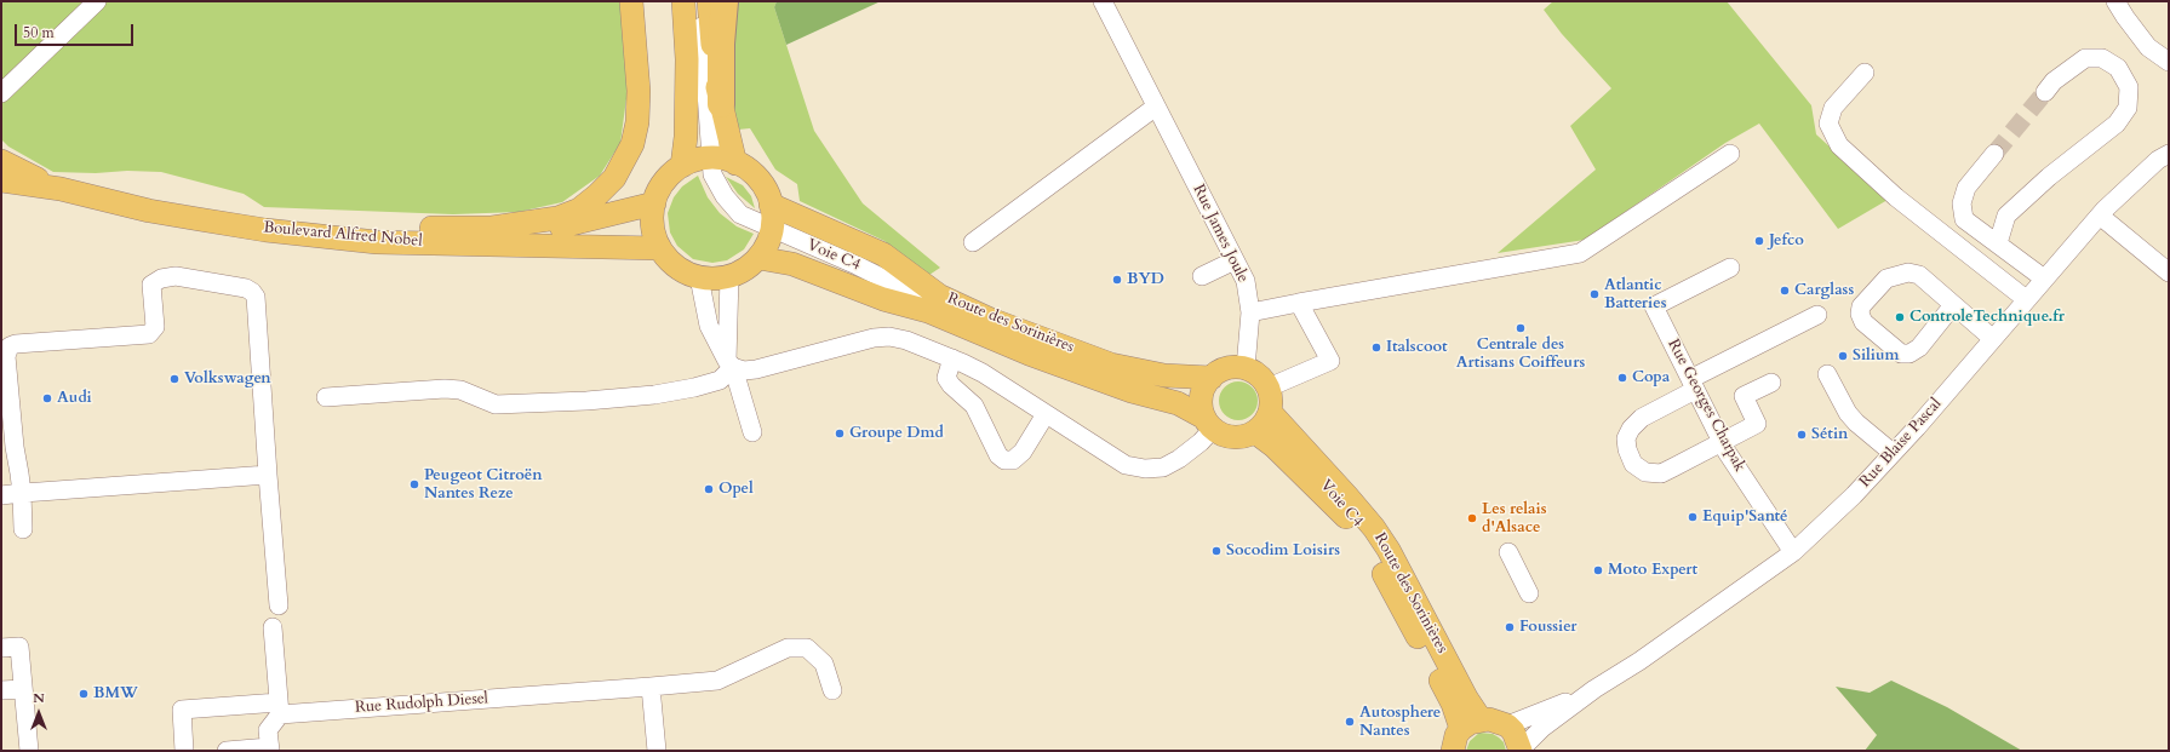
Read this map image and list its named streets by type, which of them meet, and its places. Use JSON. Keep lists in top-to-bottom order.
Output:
{
  "streets": {
    "main road": ["Boulevard Alfred Nobel", "Route des Sorinières"],
    "street": [
      "Rue James Joule",
      "Voie C4",
      "Rue Georges Charpak",
      "Rue Blaise Pascal",
      "Rue Rudolph Diesel"
    ]
  },
  "crossings": [
    ["Rue James Joule", "Route des Sorinières"],
    ["Voie C4", "Route des Sorinières"],
    ["Rue Georges Charpak", "Rue Blaise Pascal"]
  ],
  "places": [
    "Jefco",
    "BYD",
    "Carglass",
    "Atlantic Batteries",
    "ControleTechnique.fr",
    "Centrale des Artisans Coiffeurs",
    "Italscoot",
    "Silium",
    "Copa",
    "Volkswagen",
    "Audi",
    "Groupe Dmd",
    "Sétin",
    "Peugeot Citroën Nantes Reze",
    "Opel",
    "Equip'Santé",
    "Les relais d'Alsace",
    "Socodim Loisirs",
    "Moto Expert",
    "Foussier",
    "BMW",
    "Autosphere Nantes"
  ],
  "scale_bar": "50 m",
  "north": "top"
}
